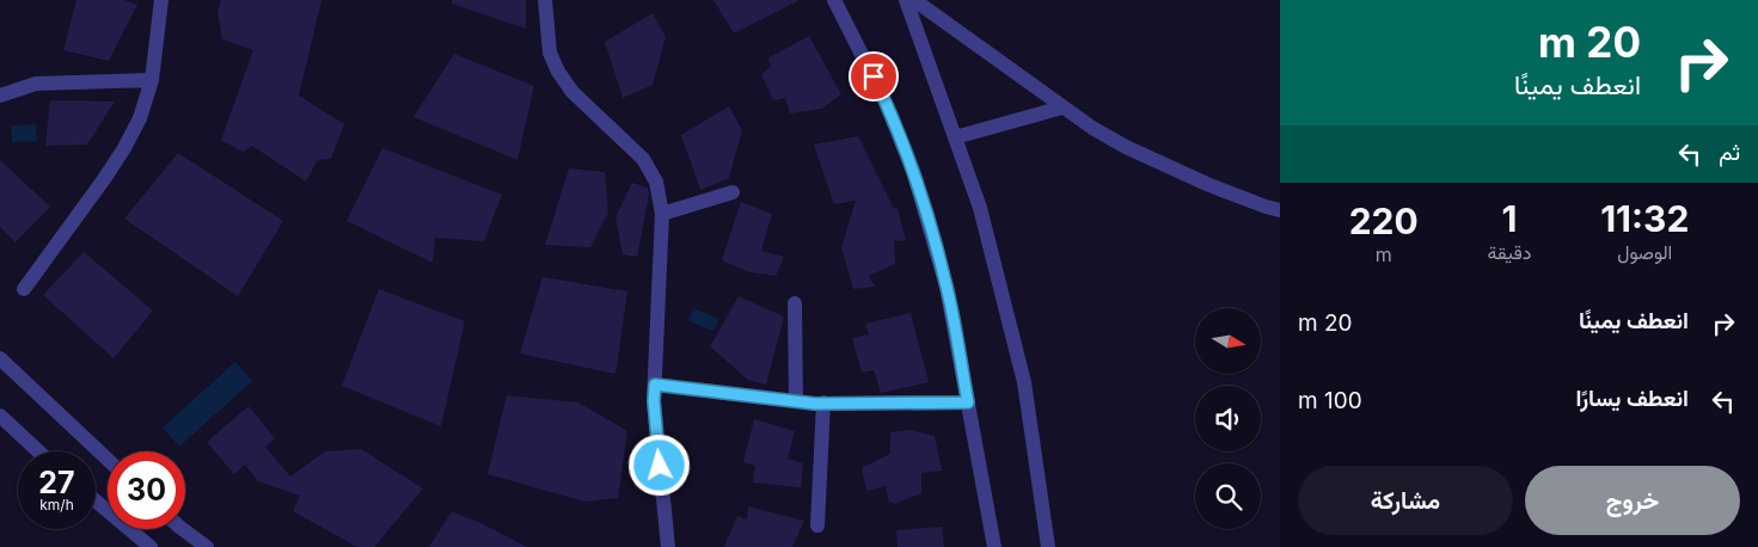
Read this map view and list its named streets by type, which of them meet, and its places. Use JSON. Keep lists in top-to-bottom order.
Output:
{
  "north": "right",
  "page": {
    "turn": ["20 m", "انعطف يمينًا"],
    "then": "ثم",
    "eta": [
      "11:32",
      "الوصول",
      "1",
      "دقيقة",
      "220",
      "m"
    ],
    "list": [
      {
        "name": "انعطف يمينًا",
        "value": "20 m"
      },
      {
        "name": "انعطف يسارًا",
        "value": "100 m"
      }
    ],
    "speed": "27 km/h",
    "limit": "30",
    "buttons": ["خروج", "مشاركة"]
  }
}
